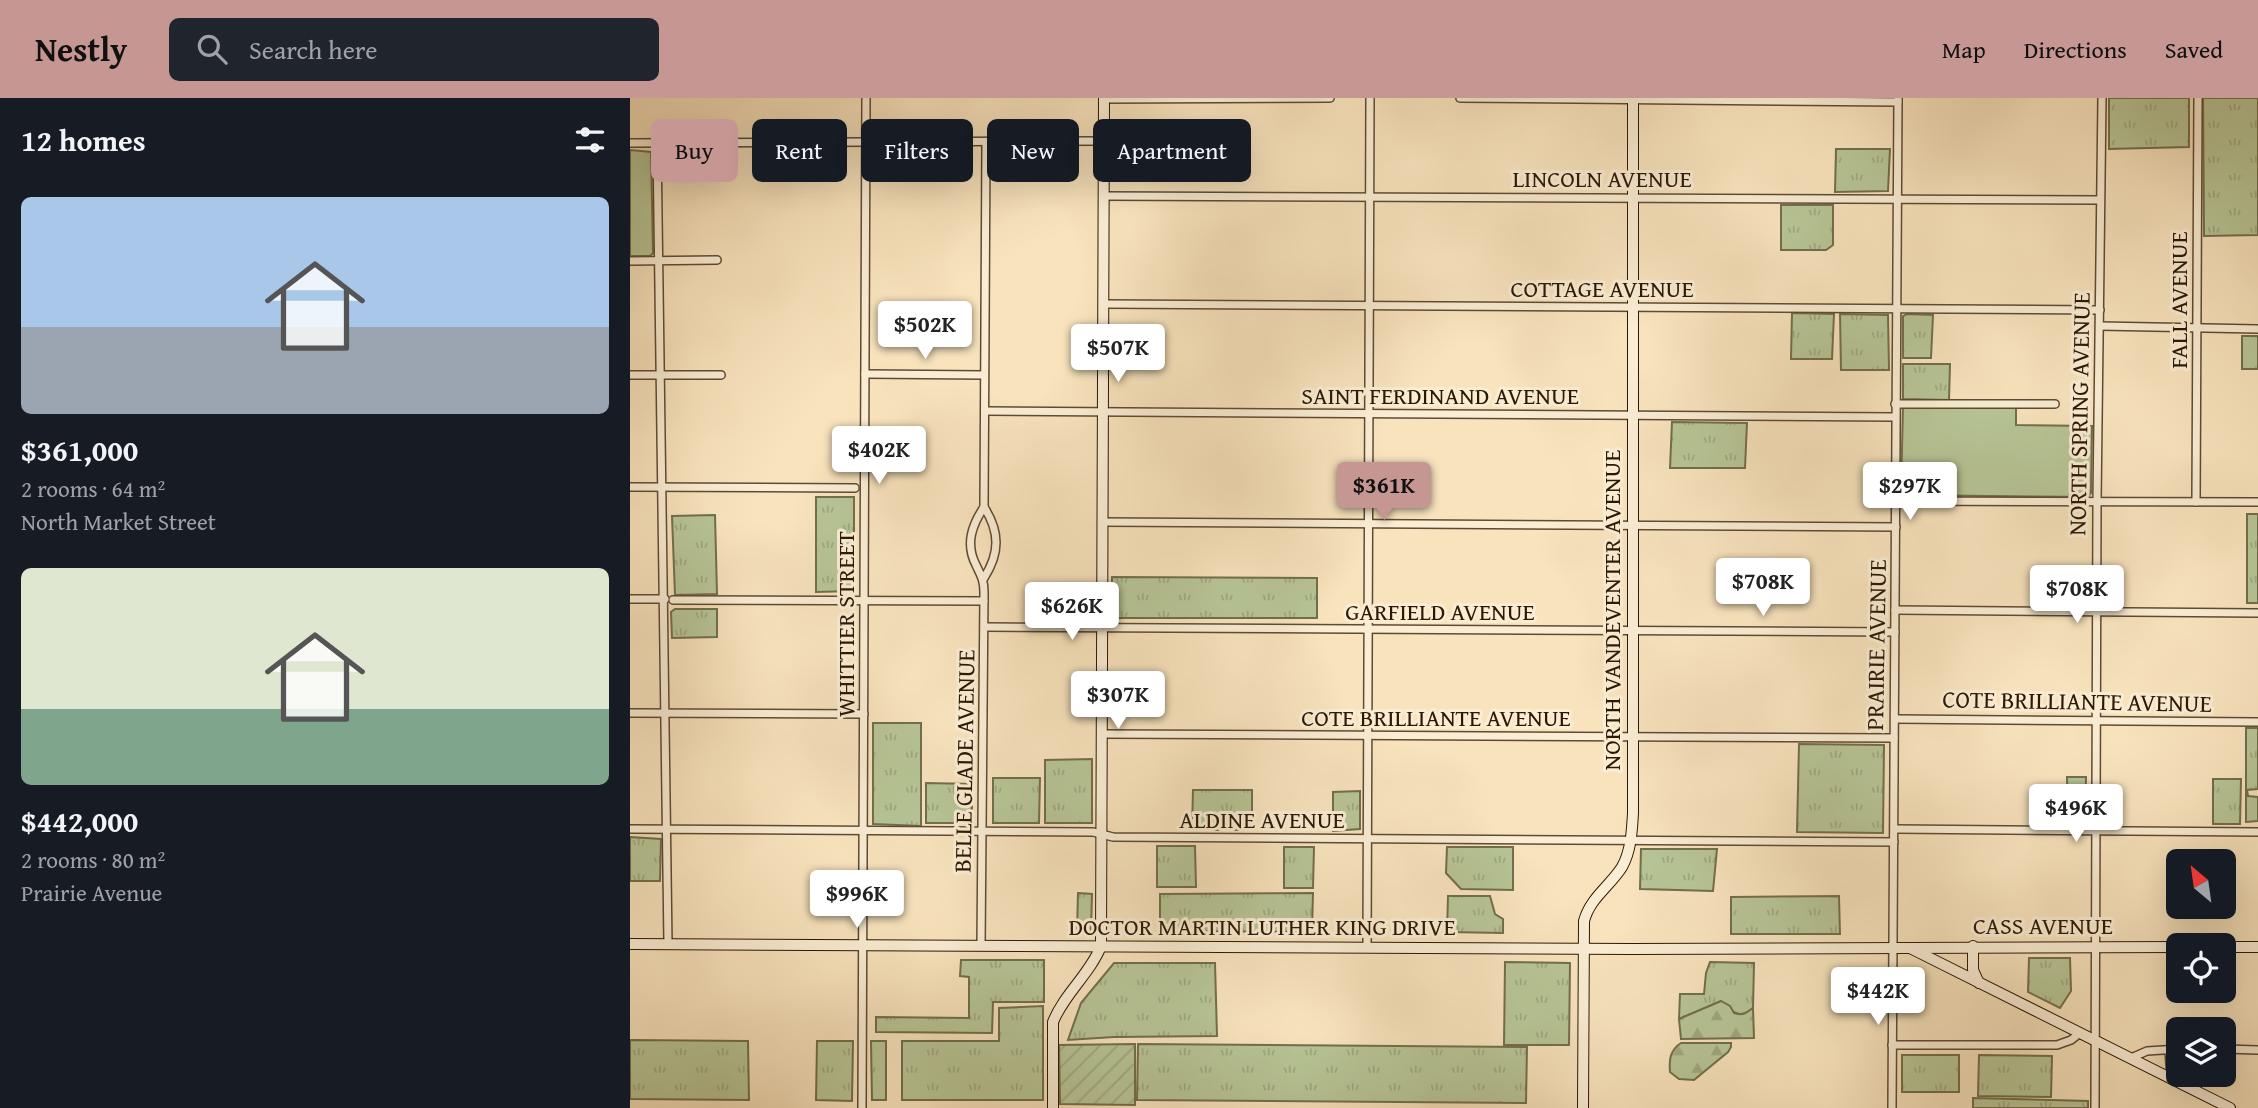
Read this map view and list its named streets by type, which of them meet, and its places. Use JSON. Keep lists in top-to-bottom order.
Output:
{
  "streets": {
    "main road": ["NORTH VANDEVENTER AVENUE", "CASS AVENUE", "DOCTOR MARTIN LUTHER KING DRIVE"],
    "street": [
      "LINCOLN AVENUE",
      "COTTAGE AVENUE",
      "FALL AVENUE",
      "SAINT FERDINAND AVENUE",
      "NORTH SPRING AVENUE",
      "GARFIELD AVENUE",
      "WHITTIER STREET",
      "PRAIRIE AVENUE",
      "COTE BRILLIANTE AVENUE",
      "BELLE GLADE AVENUE",
      "ALDINE AVENUE"
    ]
  },
  "crossings": [
    ["LINCOLN AVENUE", "NORTH SPRING AVENUE"],
    ["LINCOLN AVENUE", "NORTH VANDEVENTER AVENUE"],
    ["LINCOLN AVENUE", "PRAIRIE AVENUE"],
    ["COTTAGE AVENUE", "NORTH SPRING AVENUE"],
    ["COTTAGE AVENUE", "NORTH VANDEVENTER AVENUE"],
    ["COTTAGE AVENUE", "PRAIRIE AVENUE"],
    ["SAINT FERDINAND AVENUE", "NORTH VANDEVENTER AVENUE"],
    ["SAINT FERDINAND AVENUE", "PRAIRIE AVENUE"],
    ["SAINT FERDINAND AVENUE", "BELLE GLADE AVENUE"],
    ["NORTH SPRING AVENUE", "COTE BRILLIANTE AVENUE"],
    ["NORTH SPRING AVENUE", "CASS AVENUE"],
    ["NORTH VANDEVENTER AVENUE", "GARFIELD AVENUE"],
    ["NORTH VANDEVENTER AVENUE", "COTE BRILLIANTE AVENUE"],
    ["NORTH VANDEVENTER AVENUE", "ALDINE AVENUE"],
    ["NORTH VANDEVENTER AVENUE", "DOCTOR MARTIN LUTHER KING DRIVE"],
    ["GARFIELD AVENUE", "PRAIRIE AVENUE"],
    ["GARFIELD AVENUE", "BELLE GLADE AVENUE"],
    ["WHITTIER STREET", "ALDINE AVENUE"],
    ["WHITTIER STREET", "DOCTOR MARTIN LUTHER KING DRIVE"],
    ["PRAIRIE AVENUE", "COTE BRILLIANTE AVENUE"],
    ["PRAIRIE AVENUE", "ALDINE AVENUE"],
    ["PRAIRIE AVENUE", "CASS AVENUE"],
    ["PRAIRIE AVENUE", "DOCTOR MARTIN LUTHER KING DRIVE"],
    ["BELLE GLADE AVENUE", "ALDINE AVENUE"],
    ["BELLE GLADE AVENUE", "DOCTOR MARTIN LUTHER KING DRIVE"],
    ["CASS AVENUE", "DOCTOR MARTIN LUTHER KING DRIVE"]
  ],
  "north": "top left",
  "page": {
    "header": "Nestly",
    "search": "Search here",
    "nav": ["Map", "Directions", "Saved"],
    "heading": "12 homes",
    "chip": [
      "Buy",
      "Rent",
      "Filters",
      "New",
      "Apartment"
    ],
    "list": [
      {
        "name": "$361,000",
        "note": "2 rooms · 64 m² · North Market Street"
      },
      {
        "name": "$442,000",
        "note": "2 rooms · 80 m² · Prairie Avenue"
      }
    ],
    "price": [
      "$502K",
      "$507K",
      "$402K",
      "$361K",
      "$297K",
      "$708K",
      "$708K",
      "$626K",
      "$307K",
      "$496K",
      "$996K",
      "$442K"
    ]
  }
}
